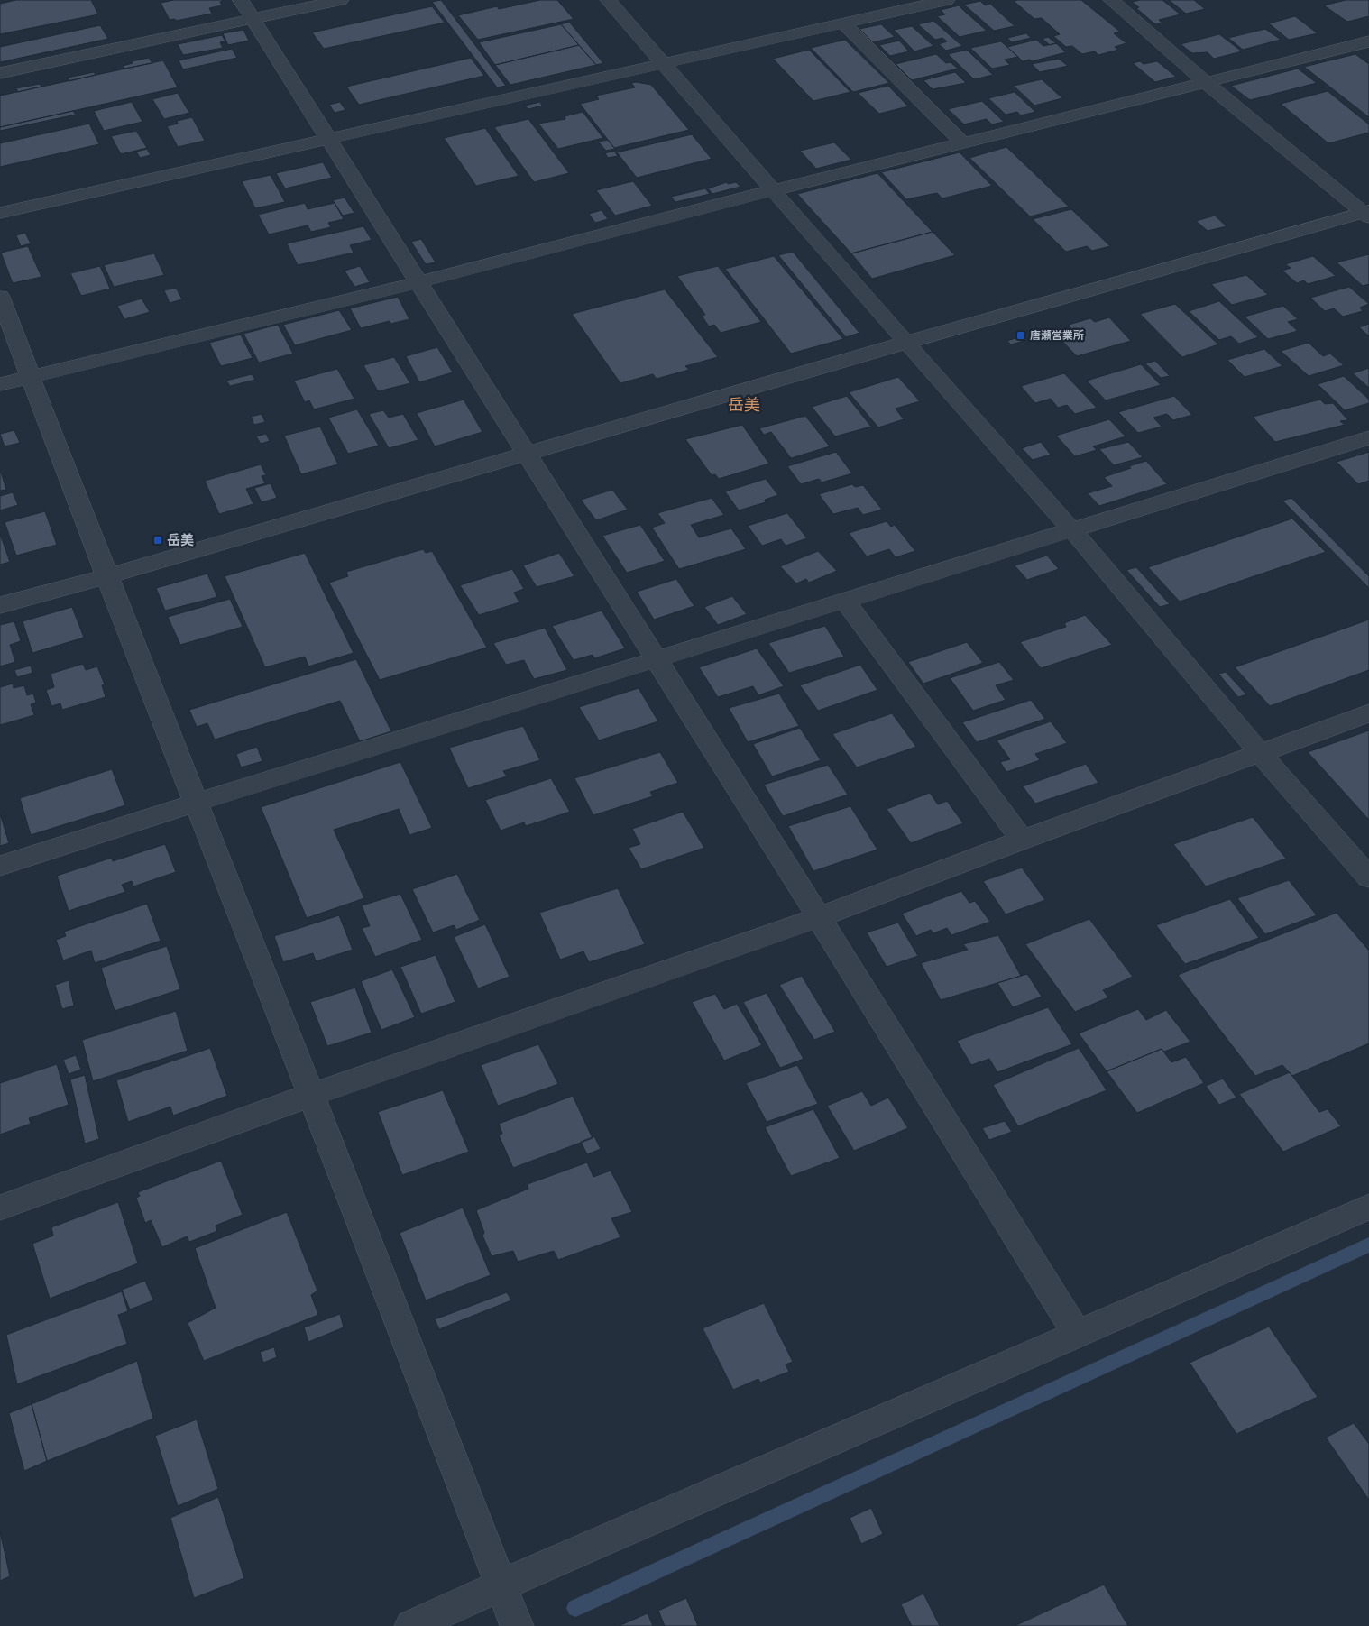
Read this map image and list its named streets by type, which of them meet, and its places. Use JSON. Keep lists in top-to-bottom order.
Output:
{
  "districts": ["岳美"],
  "places": {
    "transit": ["唐瀬営業所", "岳美"]
  }
}
